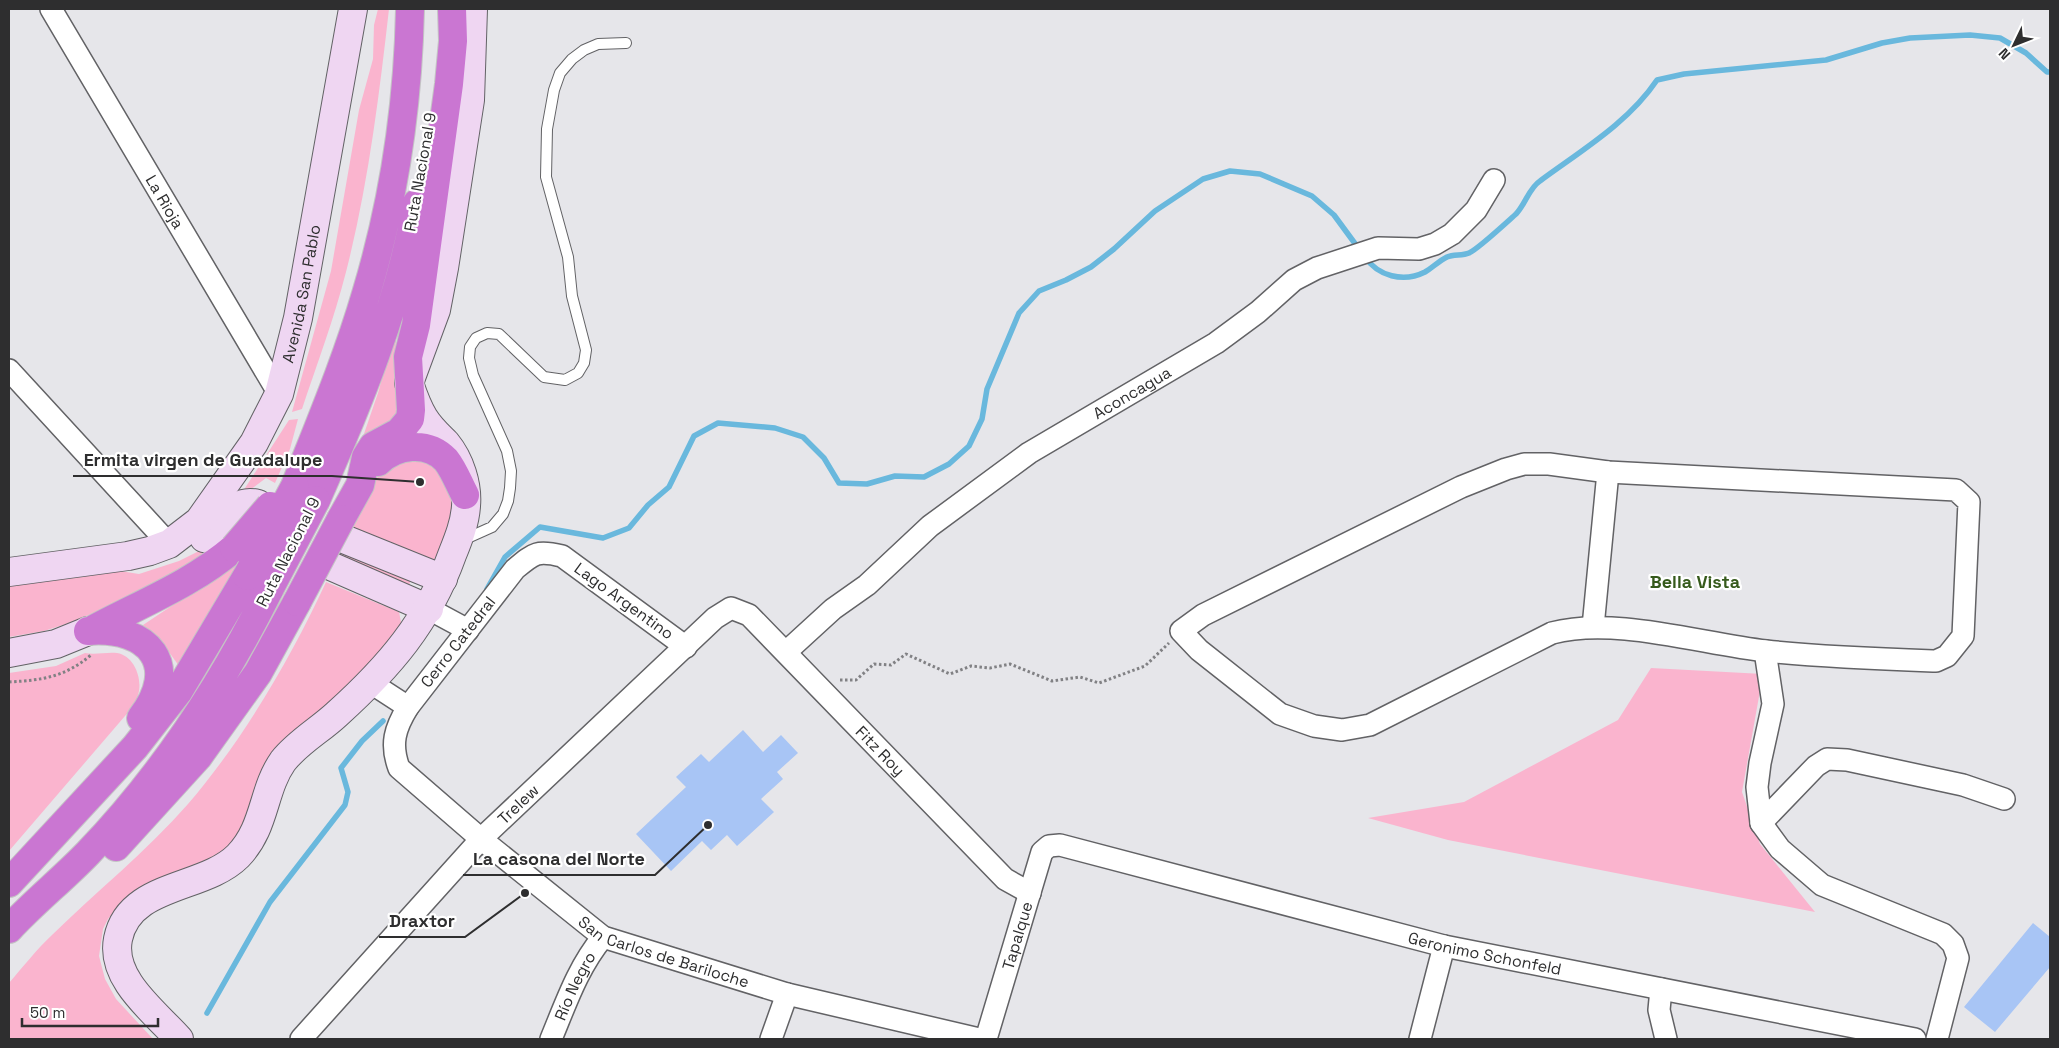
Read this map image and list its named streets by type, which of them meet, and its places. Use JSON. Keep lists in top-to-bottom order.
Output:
{
  "streets": {
    "highway": ["Ruta Nacional 9"],
    "street": [
      "La Rioja",
      "Avenida San Pablo",
      "Aconcagua",
      "Lago Argentino",
      "Cerro Catedral",
      "Fitz Roy",
      "Trelew",
      "Tapalque",
      "San Carlos de Bariloche",
      "Geronimo Schonfeld",
      "Río Negro"
    ]
  },
  "crossings": [
    ["La Rioja", "Avenida San Pablo"],
    ["Aconcagua", "Fitz Roy"],
    ["Lago Argentino", "Cerro Catedral"],
    ["Lago Argentino", "Trelew"],
    ["Cerro Catedral", "San Carlos de Bariloche"],
    ["Fitz Roy", "Trelew"],
    ["Fitz Roy", "Tapalque"],
    ["Trelew", "San Carlos de Bariloche"],
    ["Tapalque", "Geronimo Schonfeld"],
    ["San Carlos de Bariloche", "Río Negro"]
  ],
  "districts": ["Bella Vista"],
  "places": ["Ermita virgen de Guadalupe", "La casona del Norte", "Draxtor"],
  "scale_bar": "50 m",
  "north": "bottom left"
}
